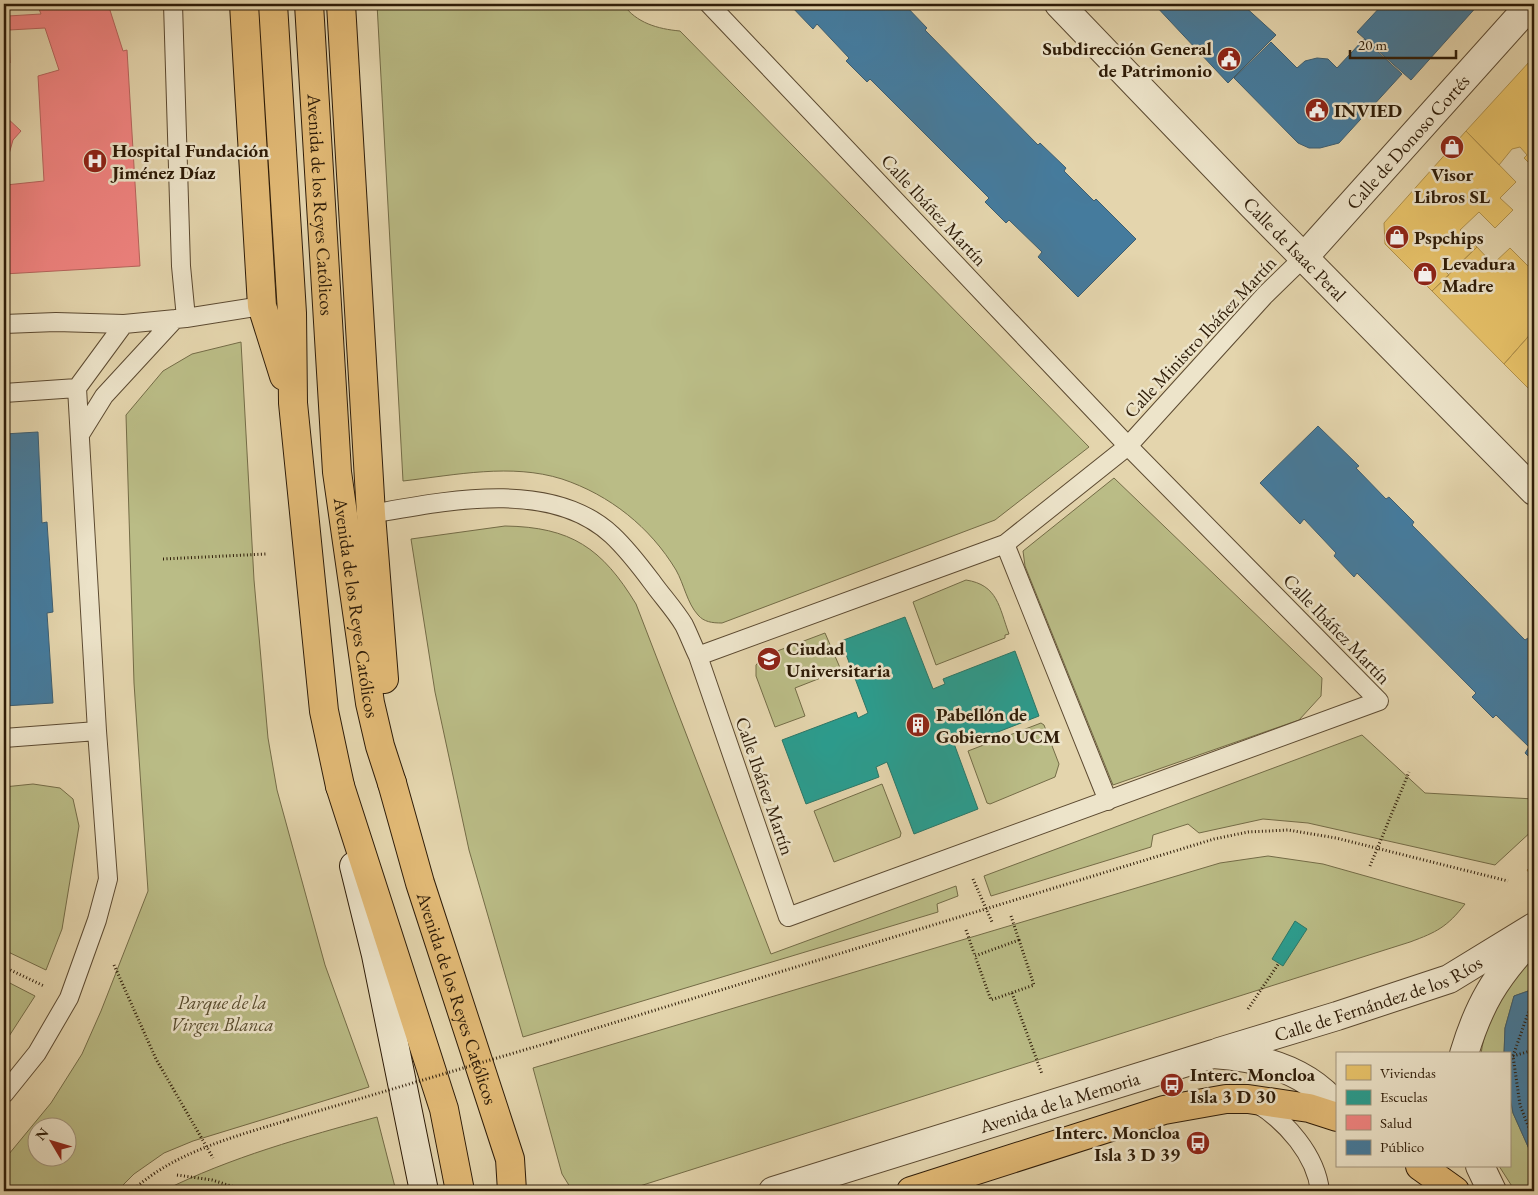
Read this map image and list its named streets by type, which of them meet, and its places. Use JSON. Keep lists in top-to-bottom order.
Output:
{
  "streets": {
    "main road": ["Avenida de los Reyes Católicos"],
    "street": [
      "Calle de Donoso Cortés",
      "Calle de Isaac Peral",
      "Calle de Fernández de los Ríos",
      "Avenida de la Memoria"
    ],
    "lane": ["Calle Ibáñez Martín", "Calle Ministro Ibáñez Martín"]
  },
  "crossings": [
    ["Calle de Donoso Cortés", "Calle de Isaac Peral"],
    ["Calle de Donoso Cortés", "Calle Ministro Ibáñez Martín"],
    ["Calle Ibáñez Martín", "Calle Ministro Ibáñez Martín"],
    ["Calle de Isaac Peral", "Calle Ministro Ibáñez Martín"],
    ["Calle de Fernández de los Ríos", "Avenida de la Memoria"]
  ],
  "parks": ["Parque de la Virgen Blanca"],
  "places": {
    "public building": ["Subdirección General de Patrimonio", "INVIED"],
    "shop": ["Visor Libros SL", "Pspchips", "Levadura Madre"],
    "hospital": ["Hospital Fundación Jiménez Díaz"],
    "school or university": ["Ciudad Universitaria"],
    "building": ["Pabellón de Gobierno UCM"],
    "bus stop": ["Interc. Moncloa Isla 3 D 30", "Interc. Moncloa Isla 3 D 39"]
  },
  "legend": [
    "Viviendas",
    "Escuelas",
    "Salud",
    "Público"
  ],
  "scale_bar": "20 m",
  "north": "top left"
}
